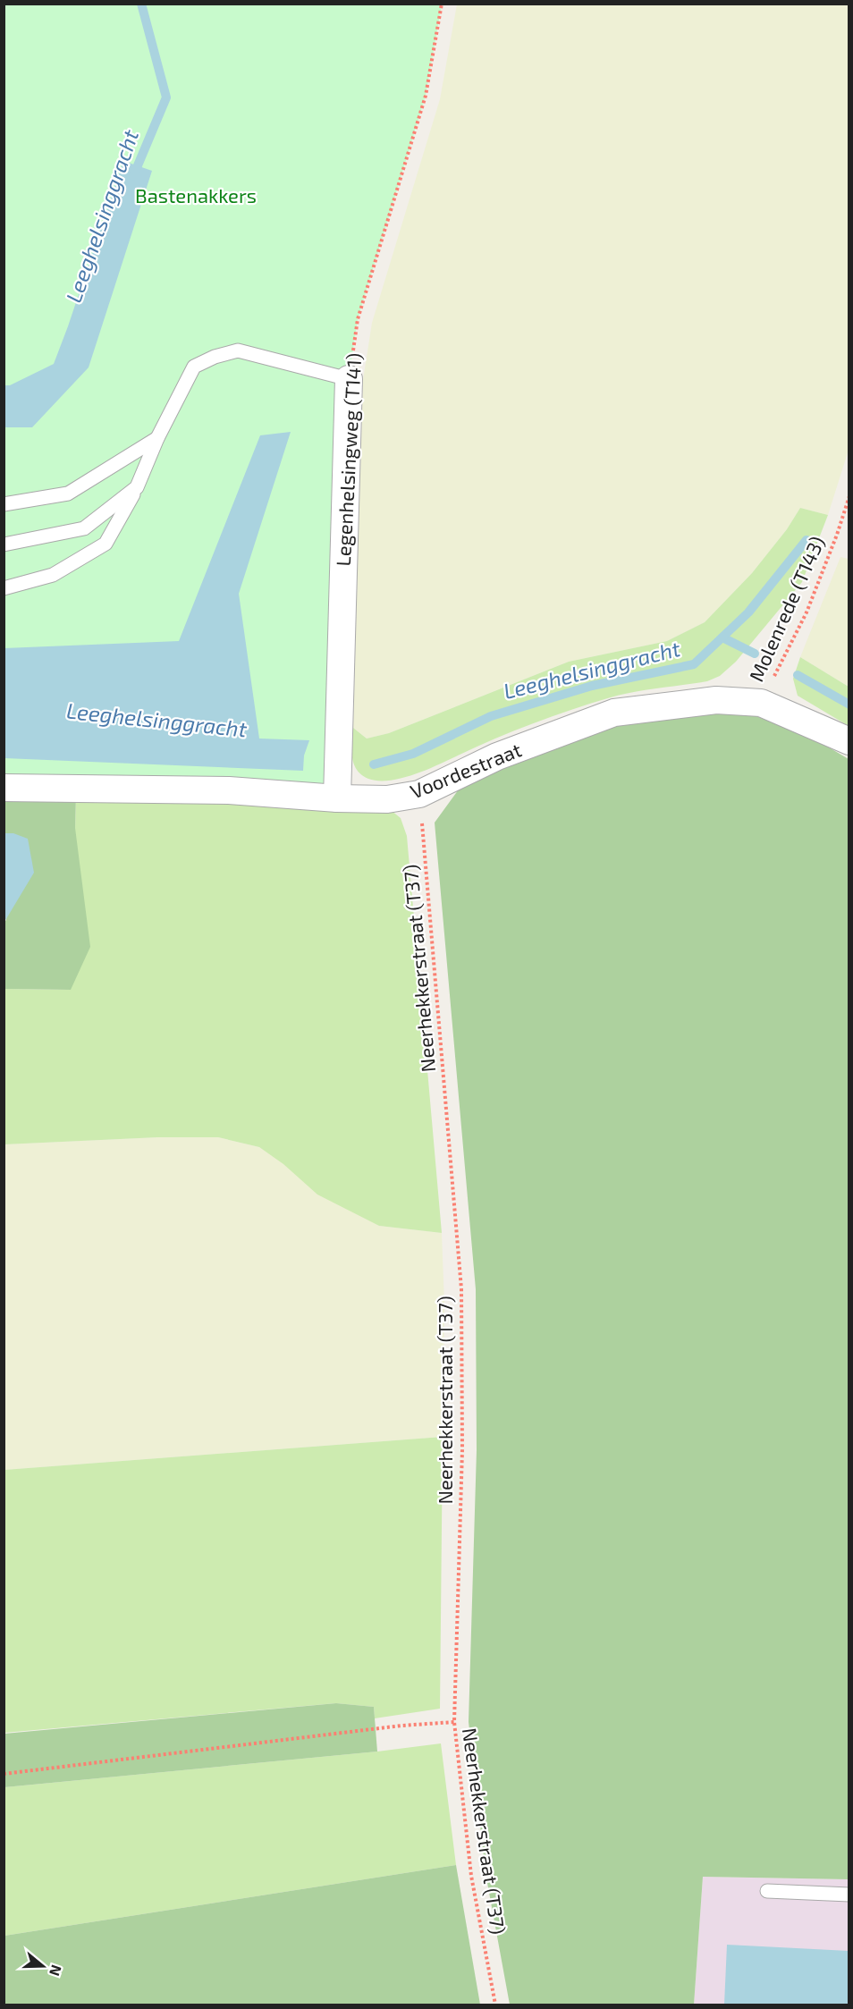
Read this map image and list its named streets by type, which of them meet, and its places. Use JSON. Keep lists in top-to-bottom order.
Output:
{
  "streets": {
    "street": ["Legenhelsingweg (T141)", "Voordestraat"],
    "path": ["Molenrede (T143)", "Neerhekkerstraat (T37)"]
  },
  "crossings": [
    ["Legenhelsingweg (T141)", "Voordestraat"],
    ["Molenrede (T143)", "Voordestraat"],
    ["Voordestraat", "Neerhekkerstraat (T37)"]
  ],
  "water": ["Leeghelsinggracht"],
  "parks": ["Bastenakkers"],
  "north": "right"
}
